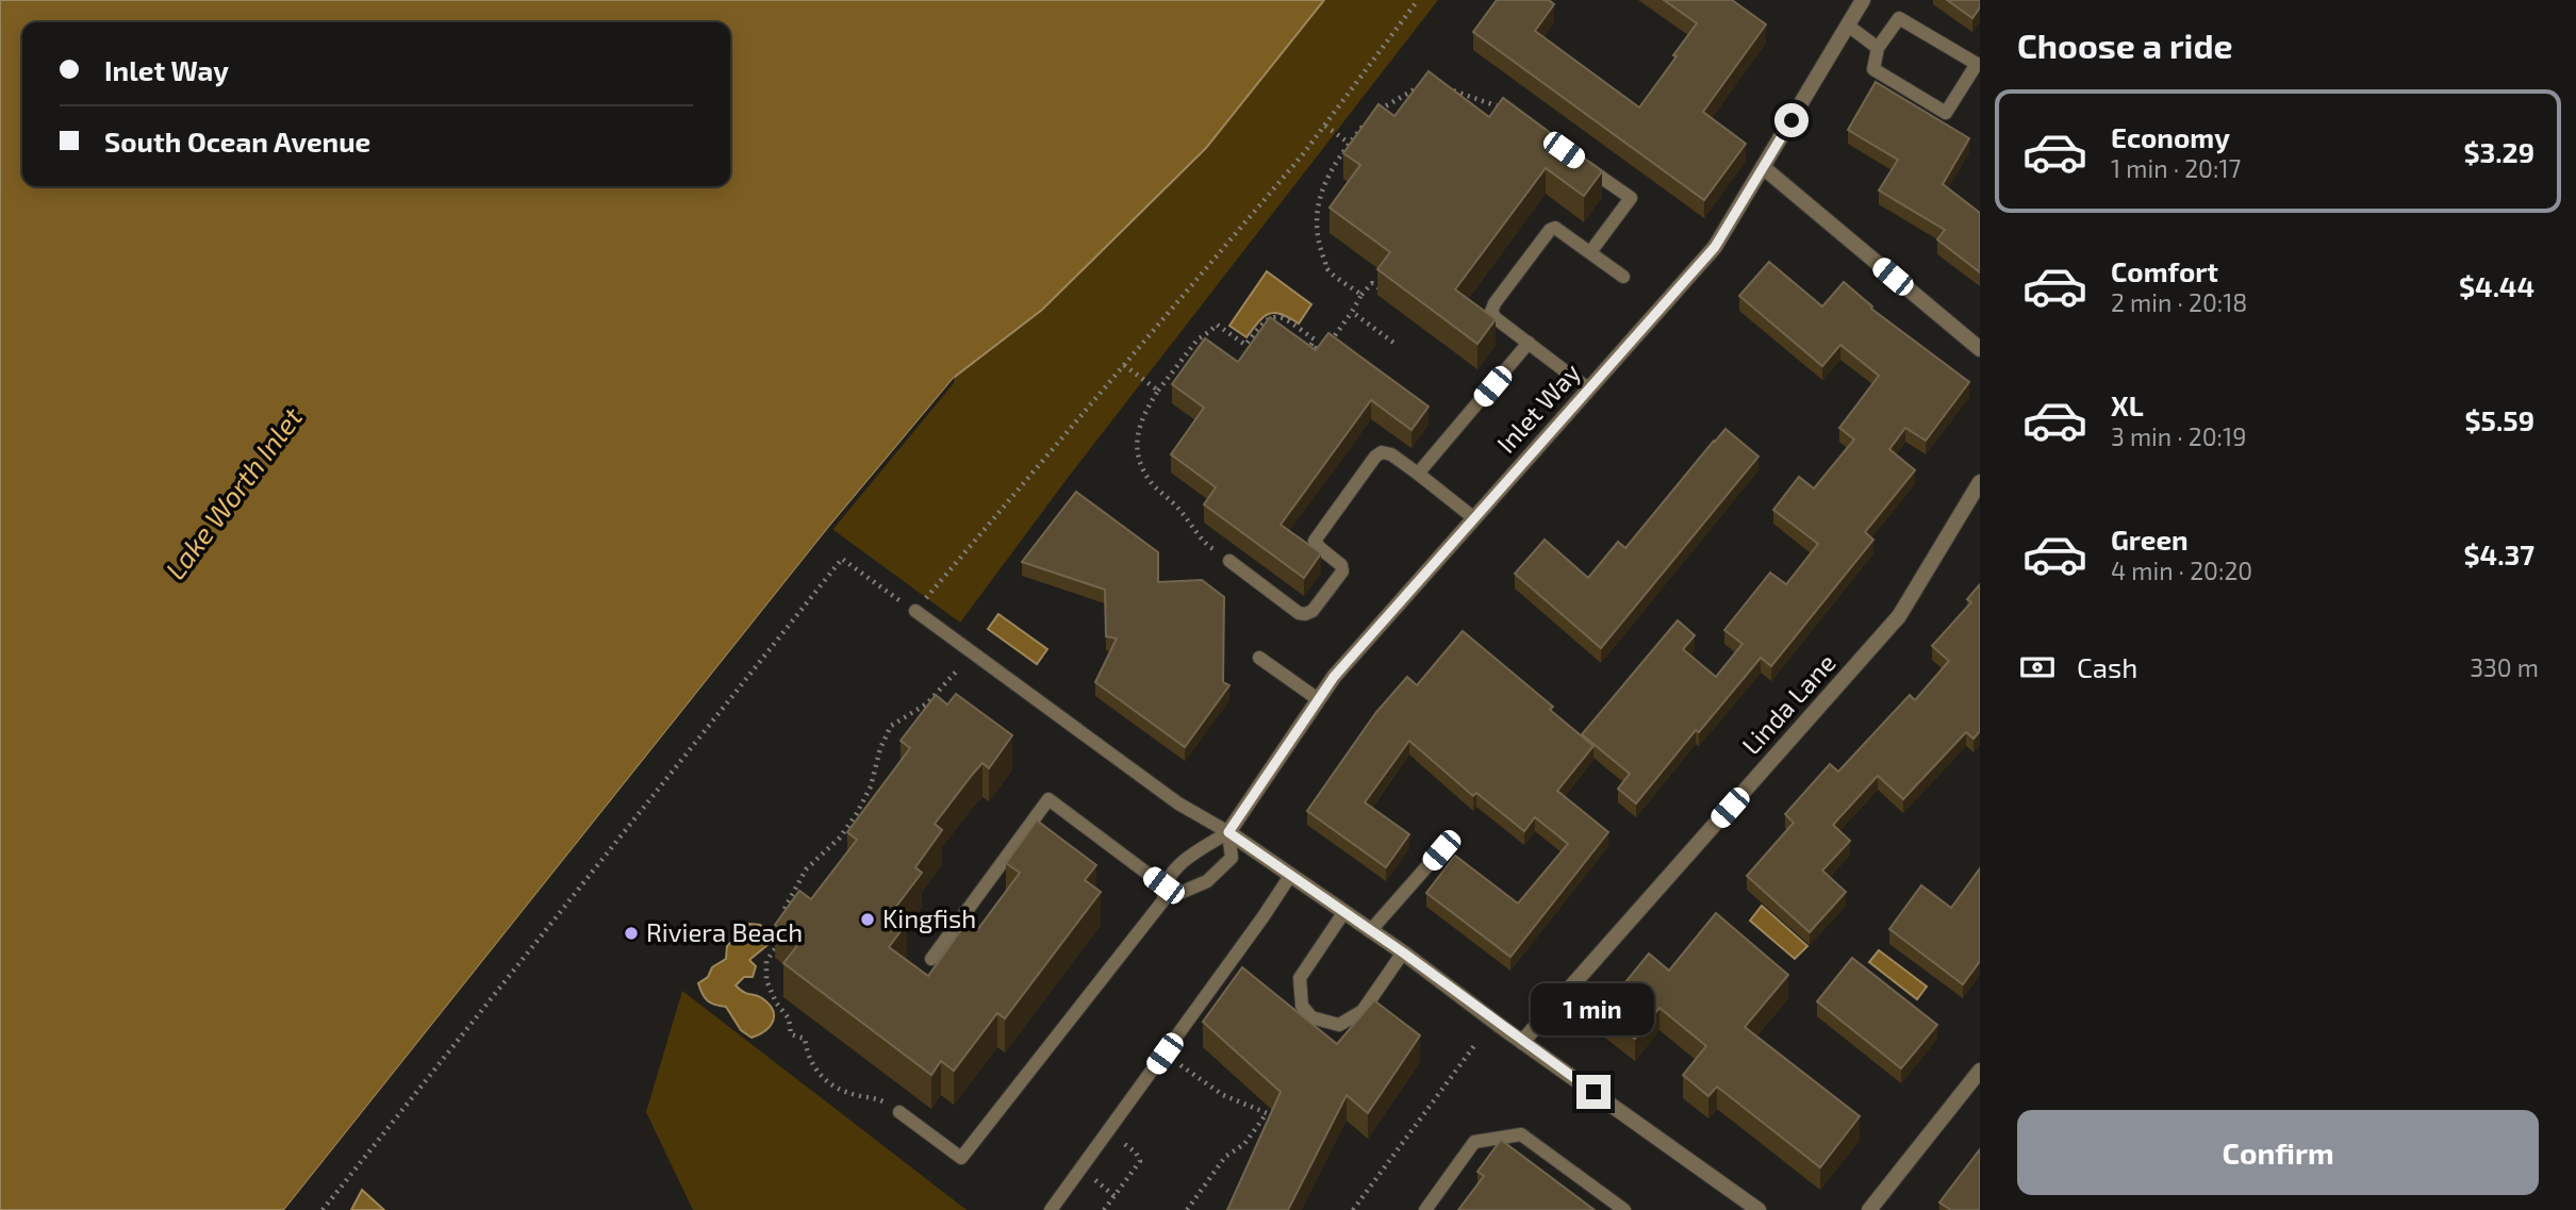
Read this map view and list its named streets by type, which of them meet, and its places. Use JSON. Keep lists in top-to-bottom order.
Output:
{
  "streets": {
    "street": ["Inlet Way", "Linda Lane"]
  },
  "water": ["Lake Worth Inlet"],
  "places": ["Kingfish", "Riviera Beach"],
  "page": {
    "heading": "Choose a ride",
    "banner": ["Inlet Way", "South Ocean Avenue"],
    "list": [
      {
        "name": "Economy",
        "note": "1 min · 20:17",
        "value": "$3.29"
      },
      {
        "name": "Comfort",
        "note": "2 min · 20:18",
        "value": "$4.44"
      },
      {
        "name": "XL",
        "note": "3 min · 20:19",
        "value": "$5.59"
      },
      {
        "name": "Green",
        "note": "4 min · 20:20",
        "value": "$4.37"
      }
    ],
    "pay": ["Cash", "330 m"],
    "bubble": "1 min",
    "buttons": "Confirm"
  }
}
